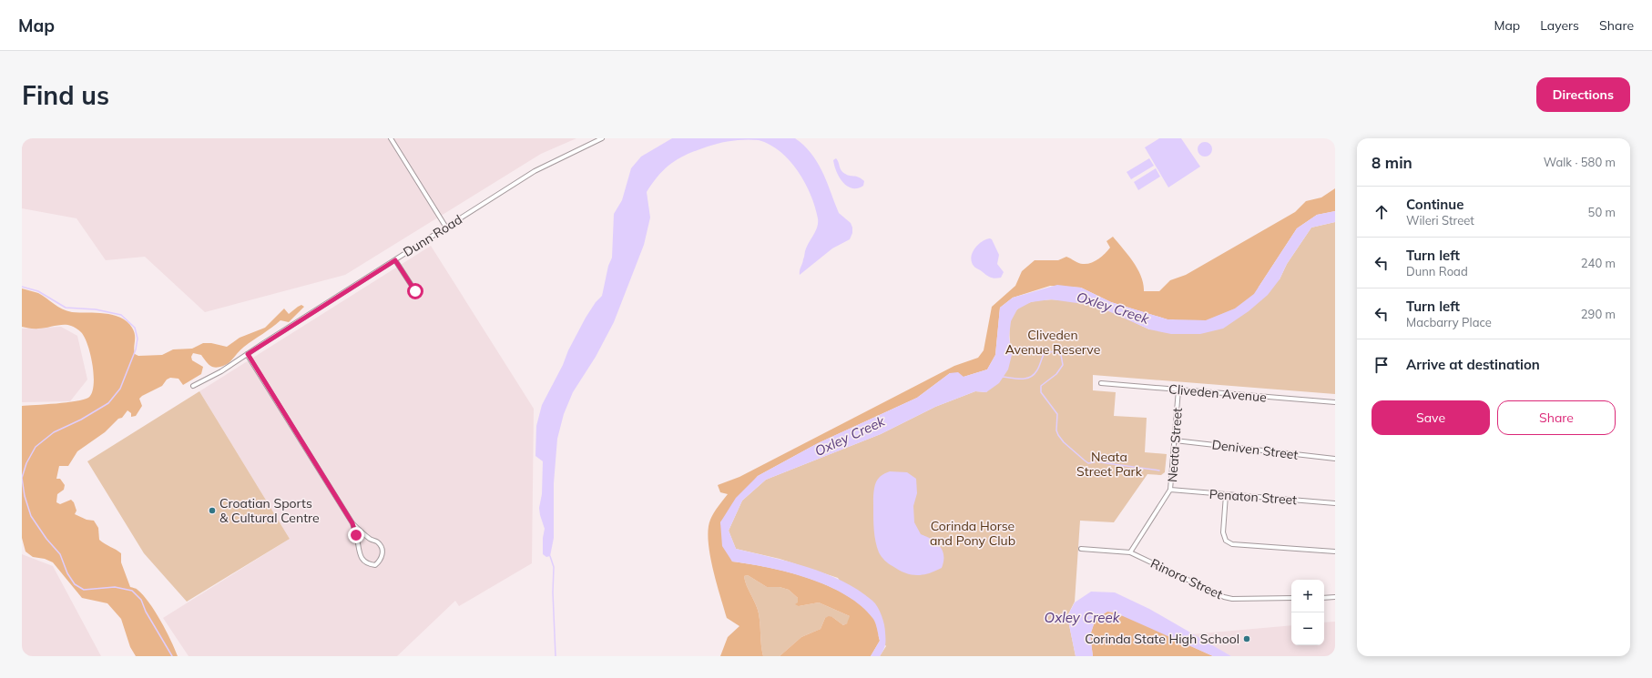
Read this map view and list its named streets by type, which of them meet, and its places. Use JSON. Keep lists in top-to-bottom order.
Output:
{
  "streets": {
    "street": [
      "Dunn Road",
      "Cliveden Avenue",
      "Neata Street",
      "Deniven Street",
      "Penaton Street",
      "Rinora Street"
    ]
  },
  "crossings": [
    ["Cliveden Avenue", "Neata Street"],
    ["Neata Street", "Deniven Street"],
    ["Neata Street", "Penaton Street"],
    ["Neata Street", "Rinora Street"]
  ],
  "water": ["Oxley Creek"],
  "parks": ["Cliveden Avenue Reserve", "Neata Street Park", "Corinda Horse and Pony Club"],
  "places": ["Croatian Sports & Cultural Centre", "Corinda State High School"],
  "page": {
    "header": "Map",
    "nav": ["Map", "Layers", "Share"],
    "buttons": [
      "Directions",
      ["Save", "Share"]
    ],
    "title": "Find us",
    "heading": ["8 min", "Walk · 580 m"],
    "list": [
      ["Continue", "Wileri Street", "50 m"],
      ["Turn left", "Dunn Road", "240 m"],
      ["Turn left", "Macbarry Place", "290 m"],
      "Arrive at destination"
    ],
    "map_buttons": ["+", "−"]
  }
}
